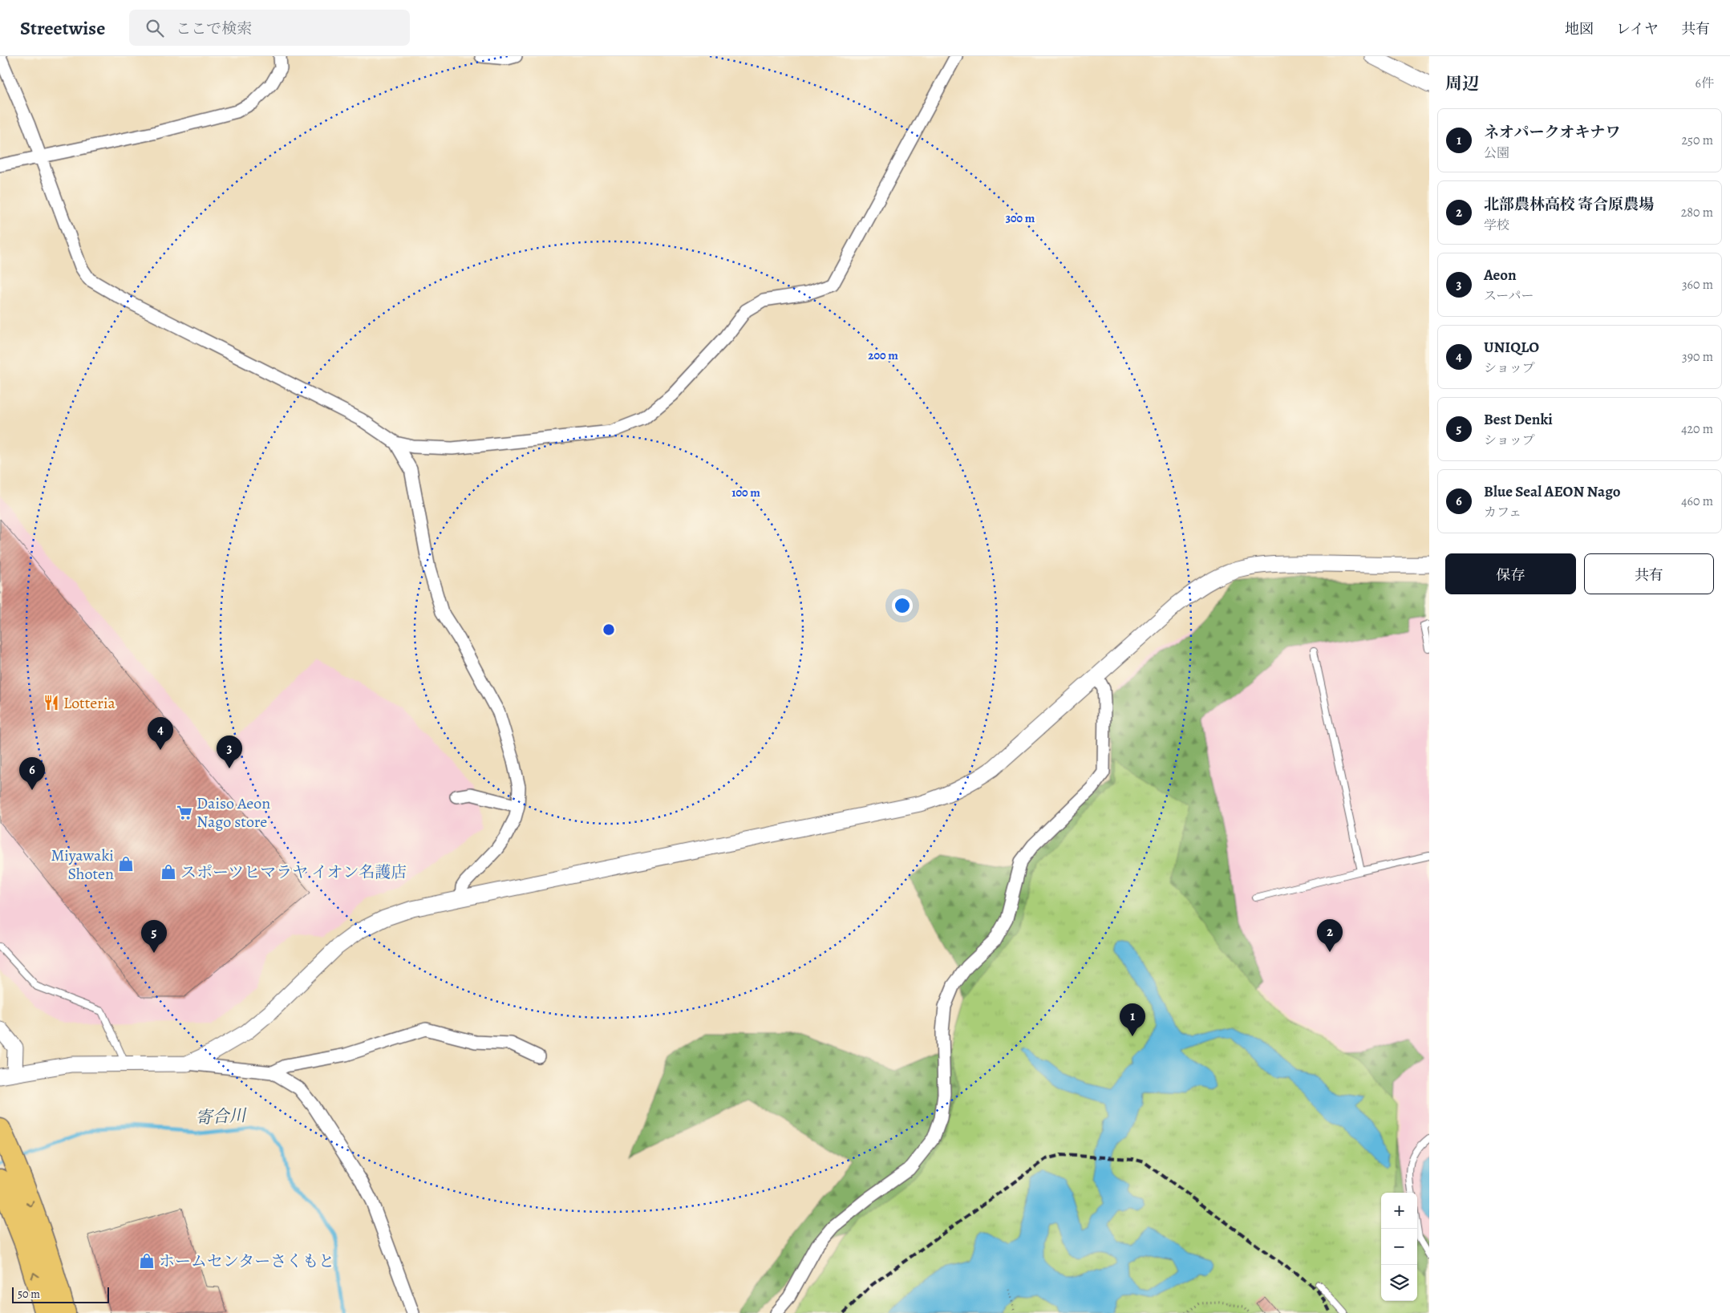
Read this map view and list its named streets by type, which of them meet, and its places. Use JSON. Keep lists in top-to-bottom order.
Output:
{
  "water": ["寄合川"],
  "places": {
    "restaurant": ["Lotteria"],
    "supermarket": ["Daiso Aeon Nago store"],
    "shop": ["Miyawaki Shoten", "スポーツヒマラヤ イオン名護店", "ホームセンターさくもと"]
  },
  "scale_bar": "50 m",
  "page": {
    "header": "Streetwise",
    "search": "ここで検索",
    "nav": ["地図", "レイヤ", "共有"],
    "heading": ["周辺", "6件"],
    "list": [
      {
        "mark": "1",
        "name": "ネオパークオキナワ",
        "note": "公園",
        "value": "250 m"
      },
      {
        "mark": "2",
        "name": "北部農林高校 寄合原農場",
        "note": "学校",
        "value": "280 m"
      },
      {
        "mark": "3",
        "name": "Aeon",
        "note": "スーパー",
        "value": "360 m"
      },
      {
        "mark": "4",
        "name": "UNIQLO",
        "note": "ショップ",
        "value": "390 m"
      },
      {
        "mark": "5",
        "name": "Best Denki",
        "note": "ショップ",
        "value": "420 m"
      },
      {
        "mark": "6",
        "name": "Blue Seal AEON Nago",
        "note": "カフェ",
        "value": "460 m"
      }
    ],
    "buttons": ["保存", "共有"],
    "pins": [
      "4",
      "3",
      "6",
      "2",
      "5",
      "1"
    ],
    "map_buttons": ["+", "−"],
    "scale": "50 m"
  },
  "rings": ["300 m", "200 m", "100 m"]
}
